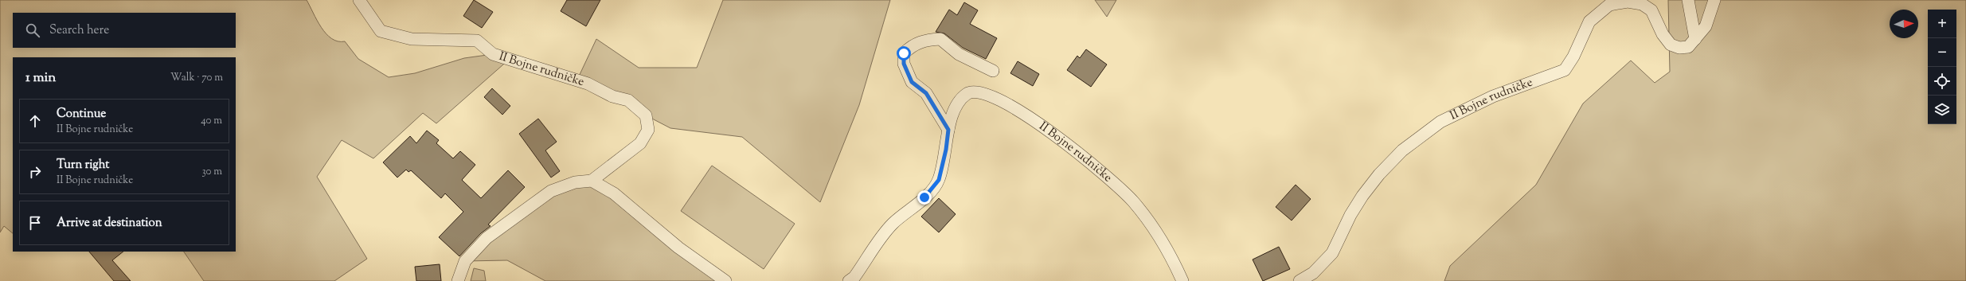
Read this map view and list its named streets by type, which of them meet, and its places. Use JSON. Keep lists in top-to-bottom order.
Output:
{
  "streets": {
    "street": ["II Bojne rudničke"]
  },
  "north": "right",
  "page": {
    "map_buttons": ["+", "−"],
    "search": "Search here",
    "heading": ["1 min", "Walk · 70 m"],
    "list": [
      ["Continue", "II Bojne rudničke", "40 m"],
      ["Turn right", "II Bojne rudničke", "30 m"],
      "Arrive at destination"
    ]
  }
}
